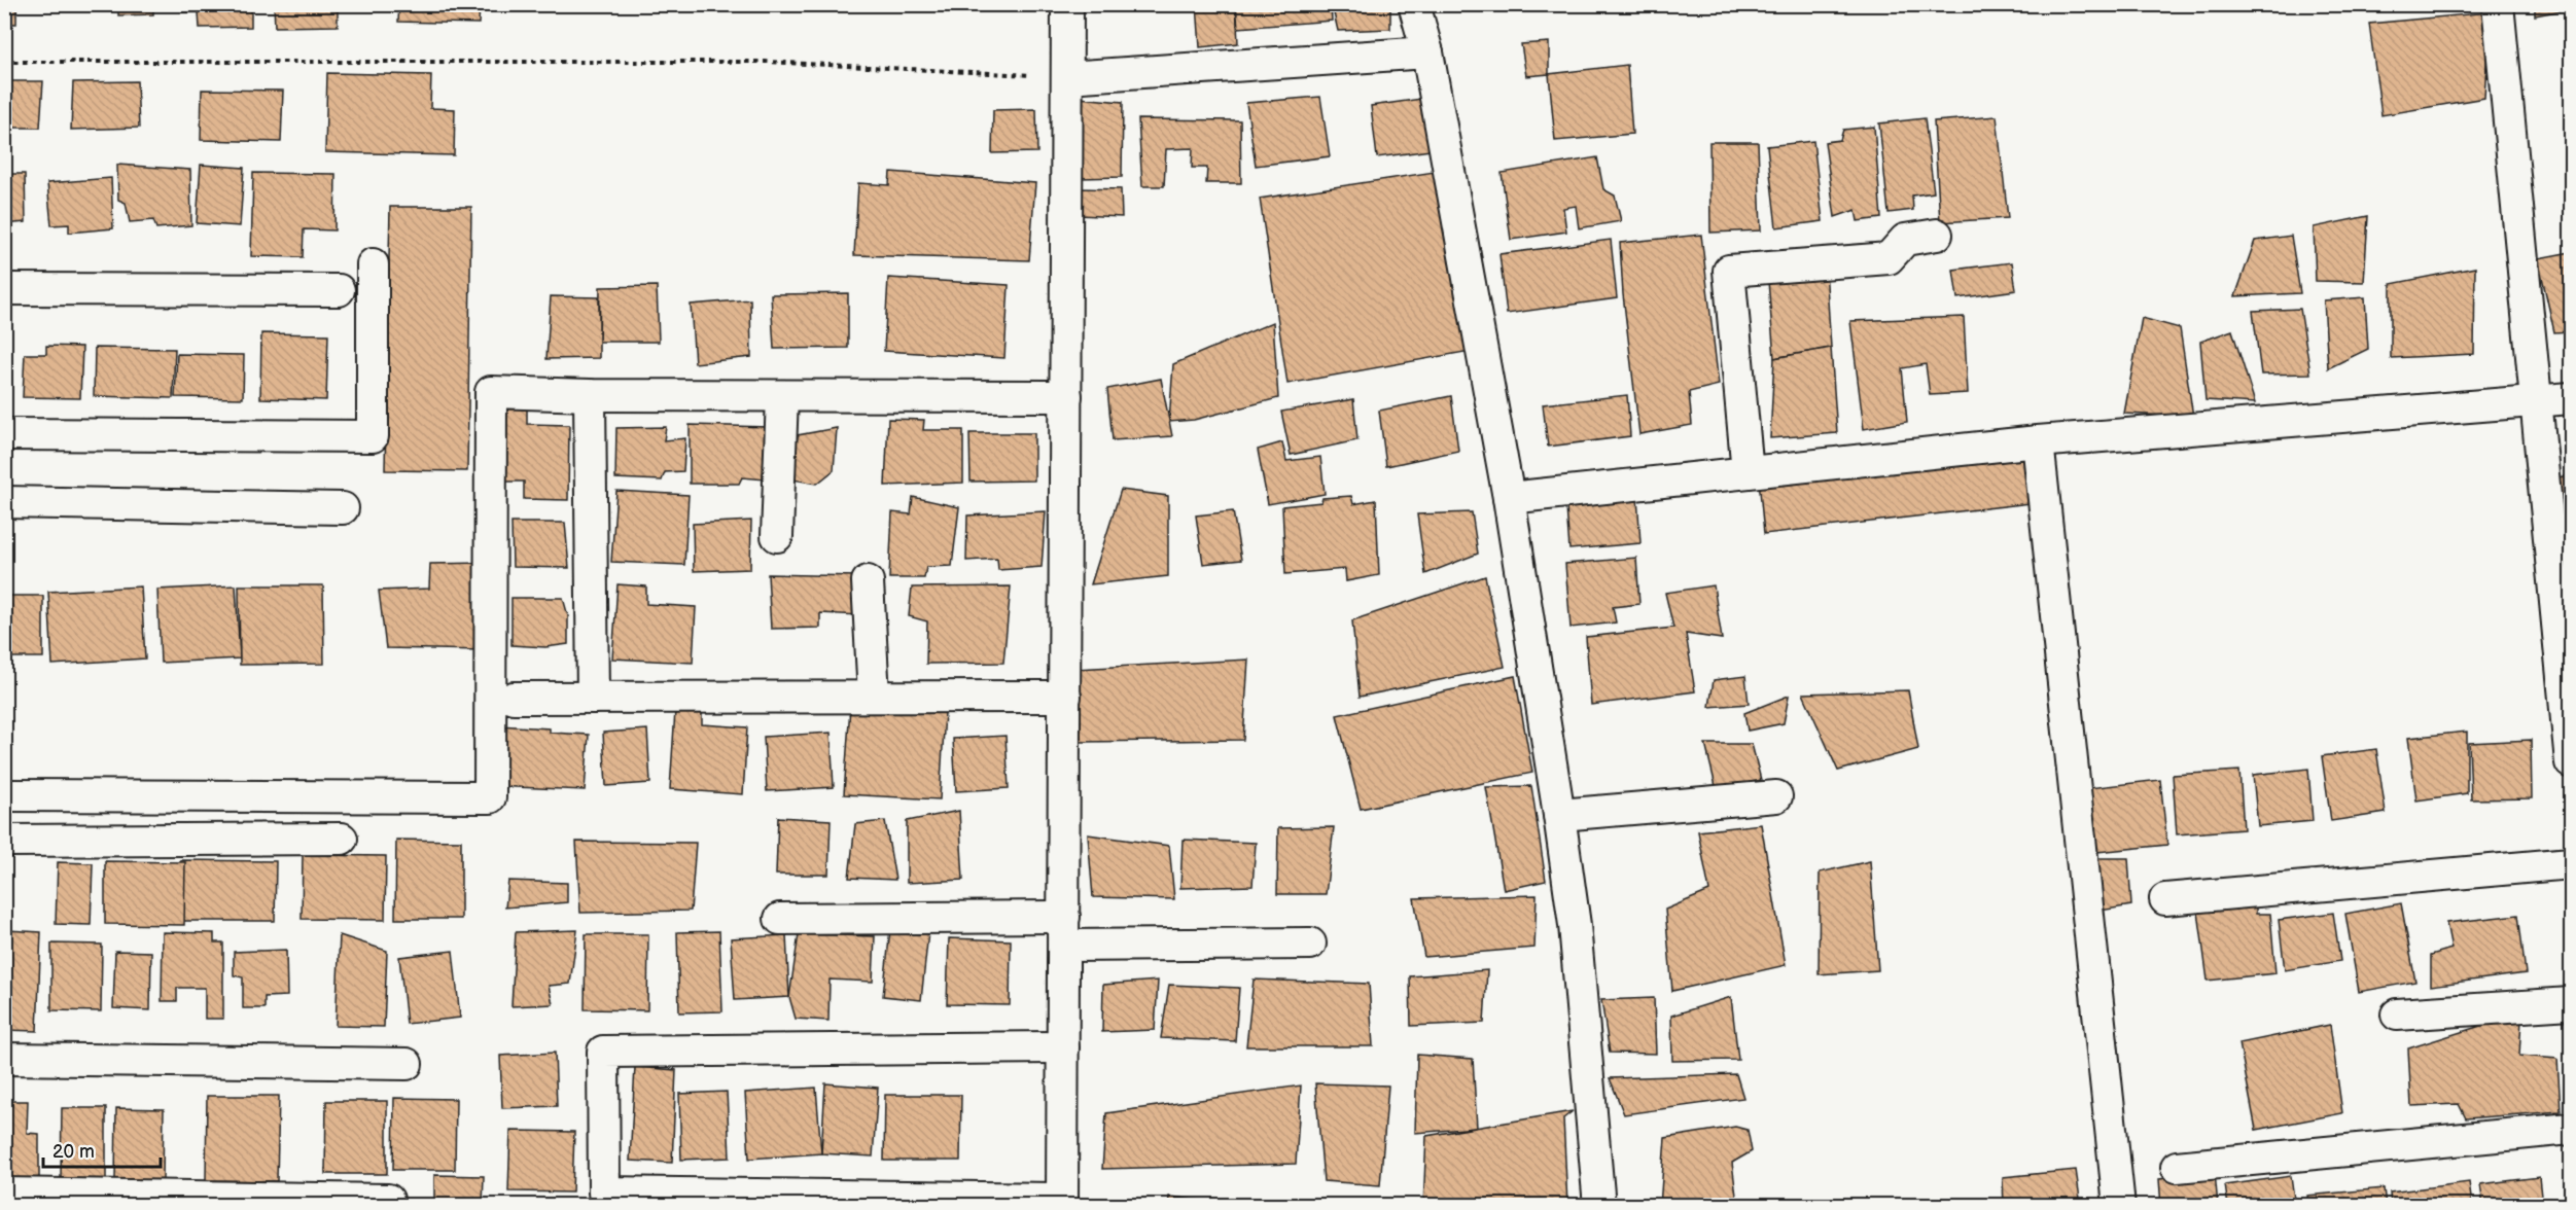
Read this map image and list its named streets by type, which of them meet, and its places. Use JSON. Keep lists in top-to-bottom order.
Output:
{
  "scale_bar": "20 m"
}
